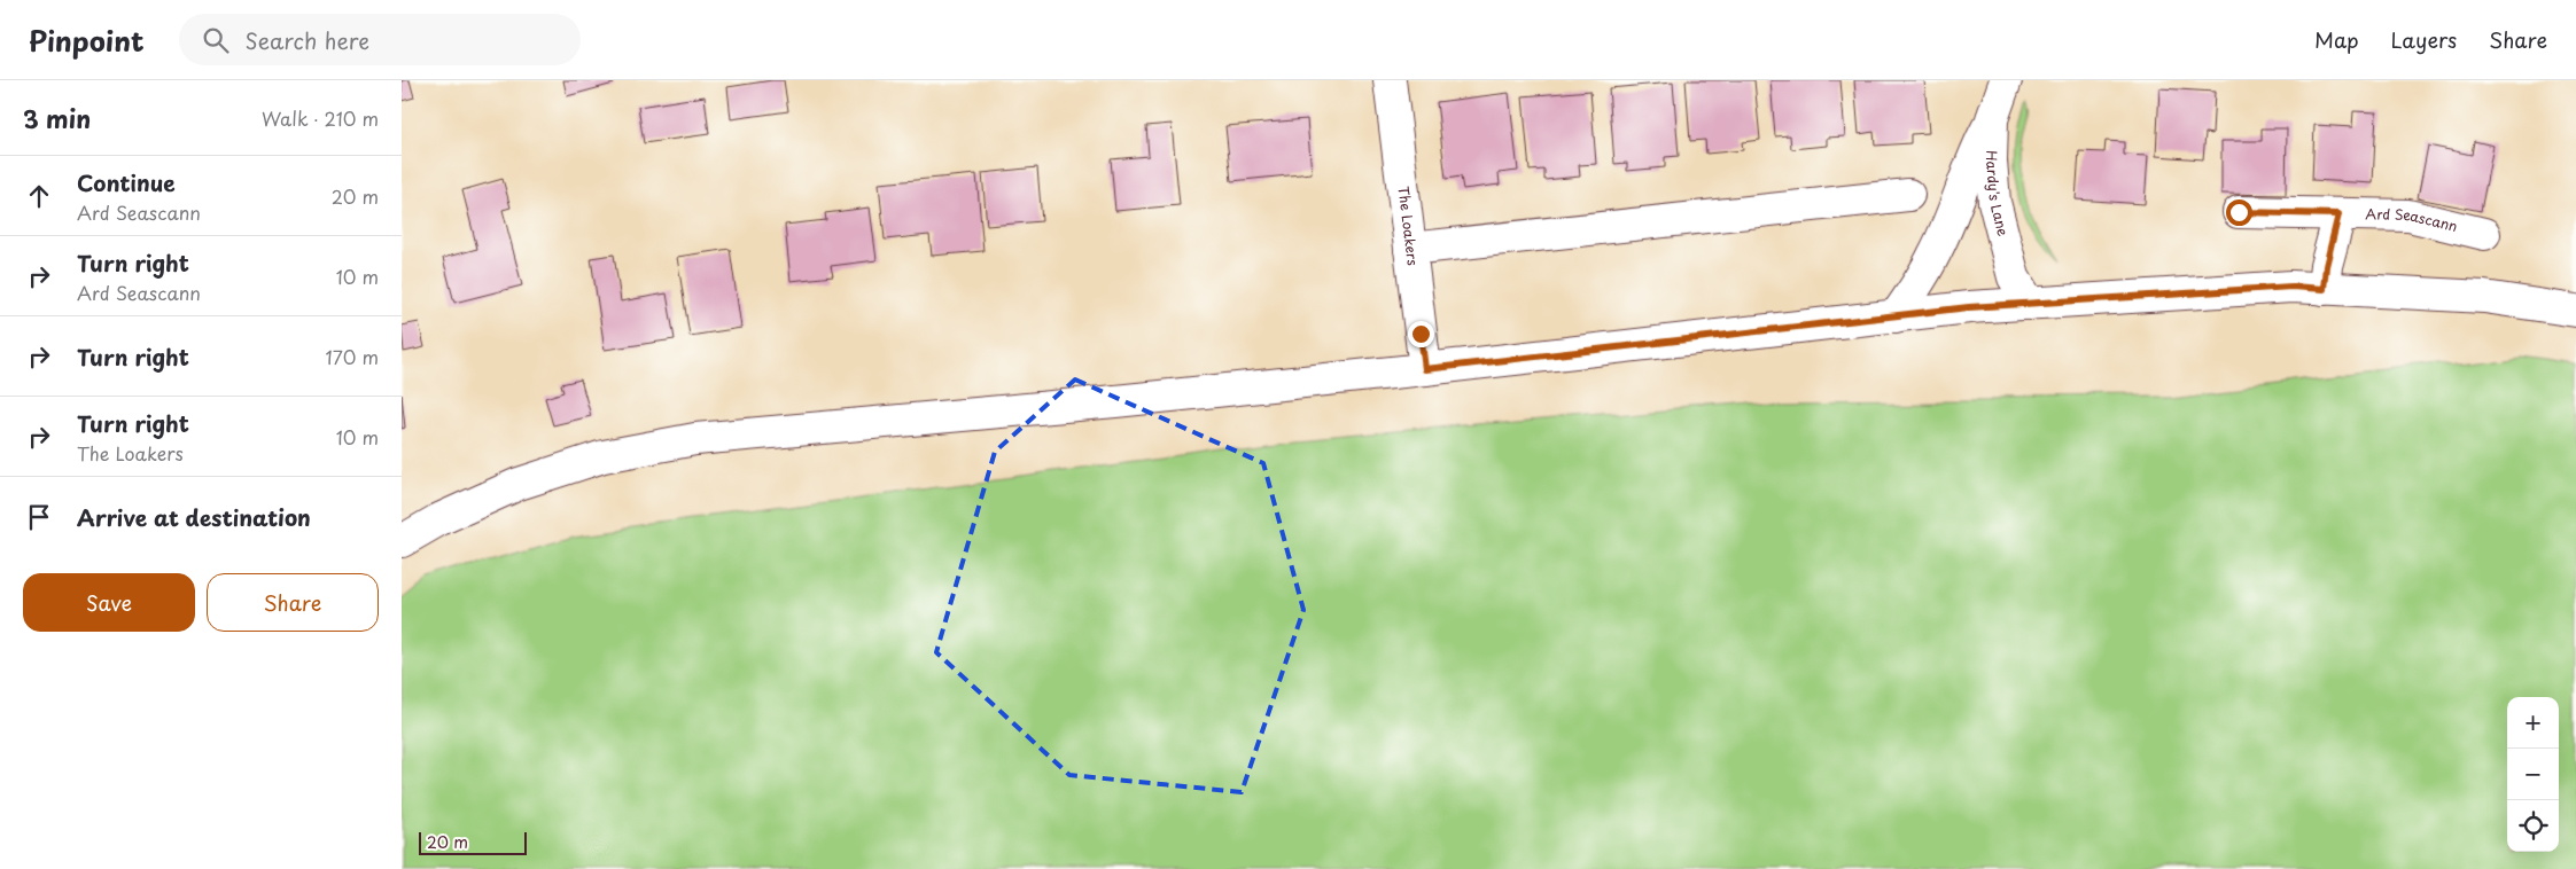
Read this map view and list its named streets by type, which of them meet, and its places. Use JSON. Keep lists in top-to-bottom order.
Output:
{
  "streets": {
    "main road": ["Hardy's Lane", "Ard Seascann", "The Loakers"]
  },
  "scale_bar": "20 m",
  "page": {
    "header": "Pinpoint",
    "search": "Search here",
    "nav": ["Map", "Layers", "Share"],
    "heading": ["3 min", "Walk · 210 m"],
    "list": [
      ["Continue", "Ard Seascann", "20 m"],
      ["Turn right", "Ard Seascann", "10 m"],
      ["Turn right", "170 m"],
      ["Turn right", "The Loakers", "10 m"],
      "Arrive at destination"
    ],
    "buttons": ["Save", "Share"],
    "map_buttons": ["+", "−"],
    "scale": "20 m"
  }
}
